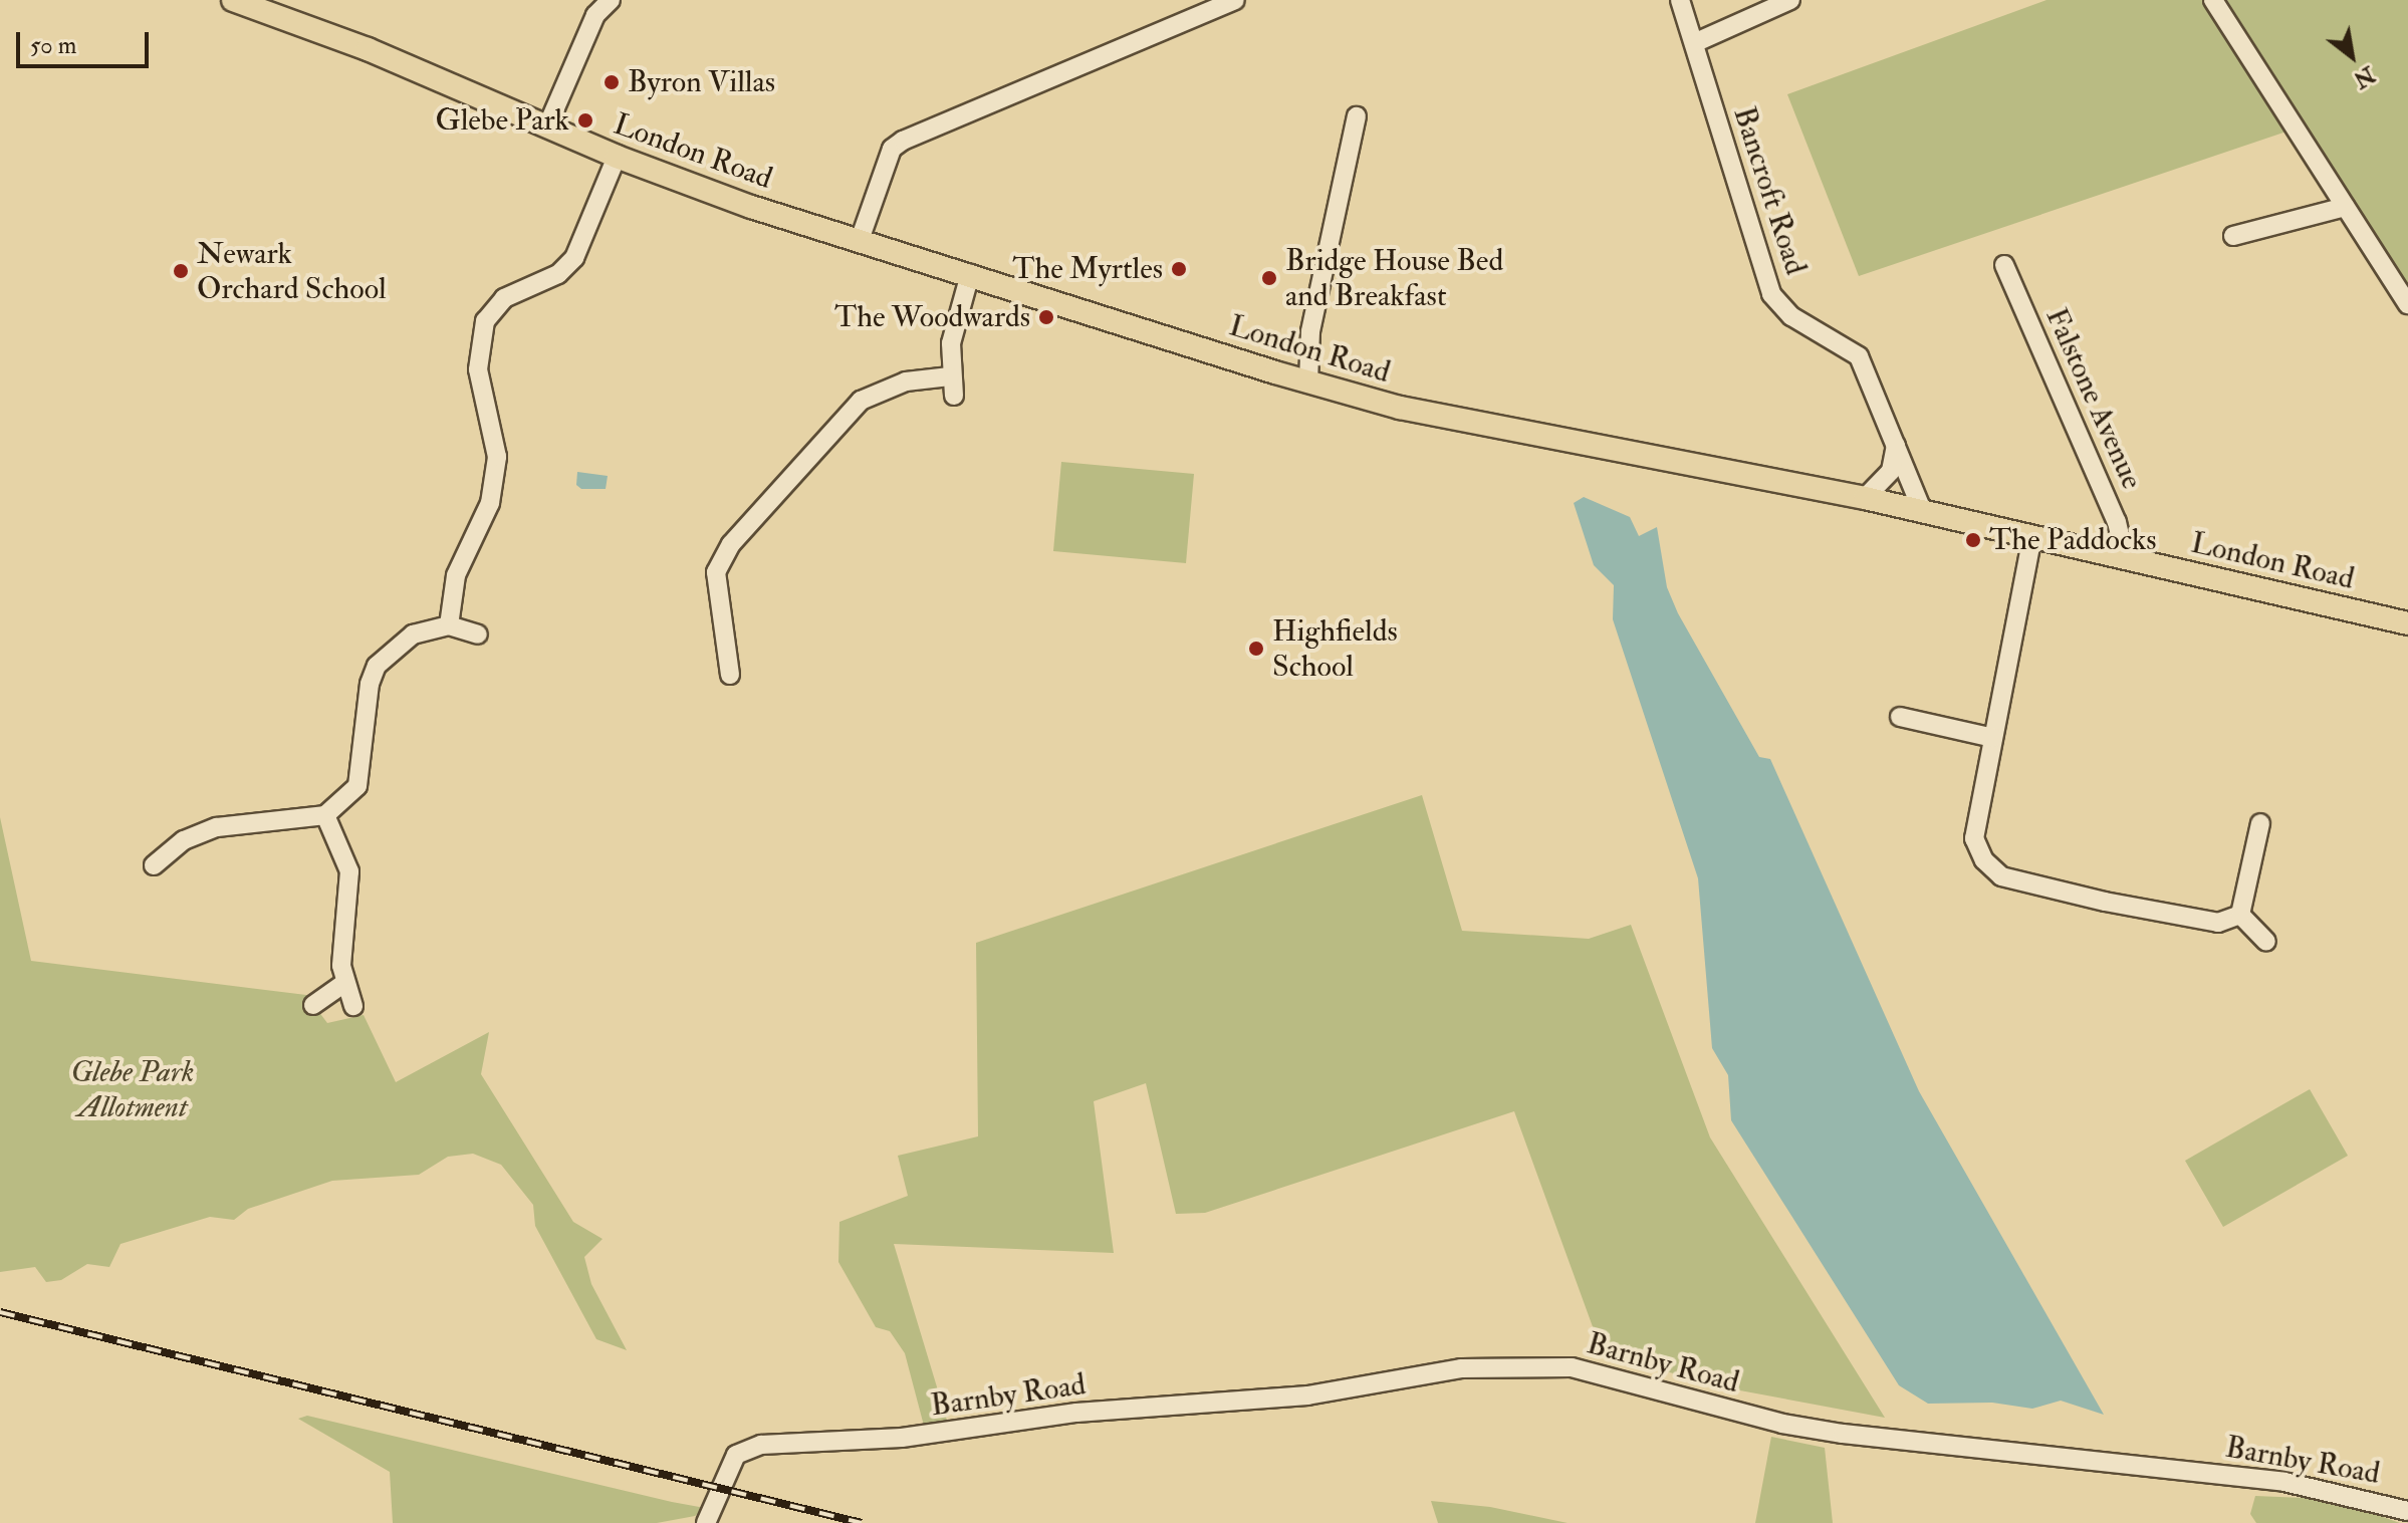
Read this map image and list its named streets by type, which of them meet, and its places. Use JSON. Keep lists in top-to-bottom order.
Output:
{
  "streets": {
    "main road": ["London Road"],
    "street": ["Bancroft Road", "Falstone Avenue", "Barnby Road"]
  },
  "crossings": [
    ["London Road", "Bancroft Road"],
    ["London Road", "Falstone Avenue"]
  ],
  "parks": ["Glebe Park Allotment"],
  "places": [
    "Byron Villas",
    "Glebe Park",
    "The Myrtles",
    "Newark Orchard School",
    "Bridge House Bed and Breakfast",
    "The Woodwards",
    "The Paddocks",
    "Highfields School"
  ],
  "scale_bar": "50 m",
  "north": "bottom right"
}
